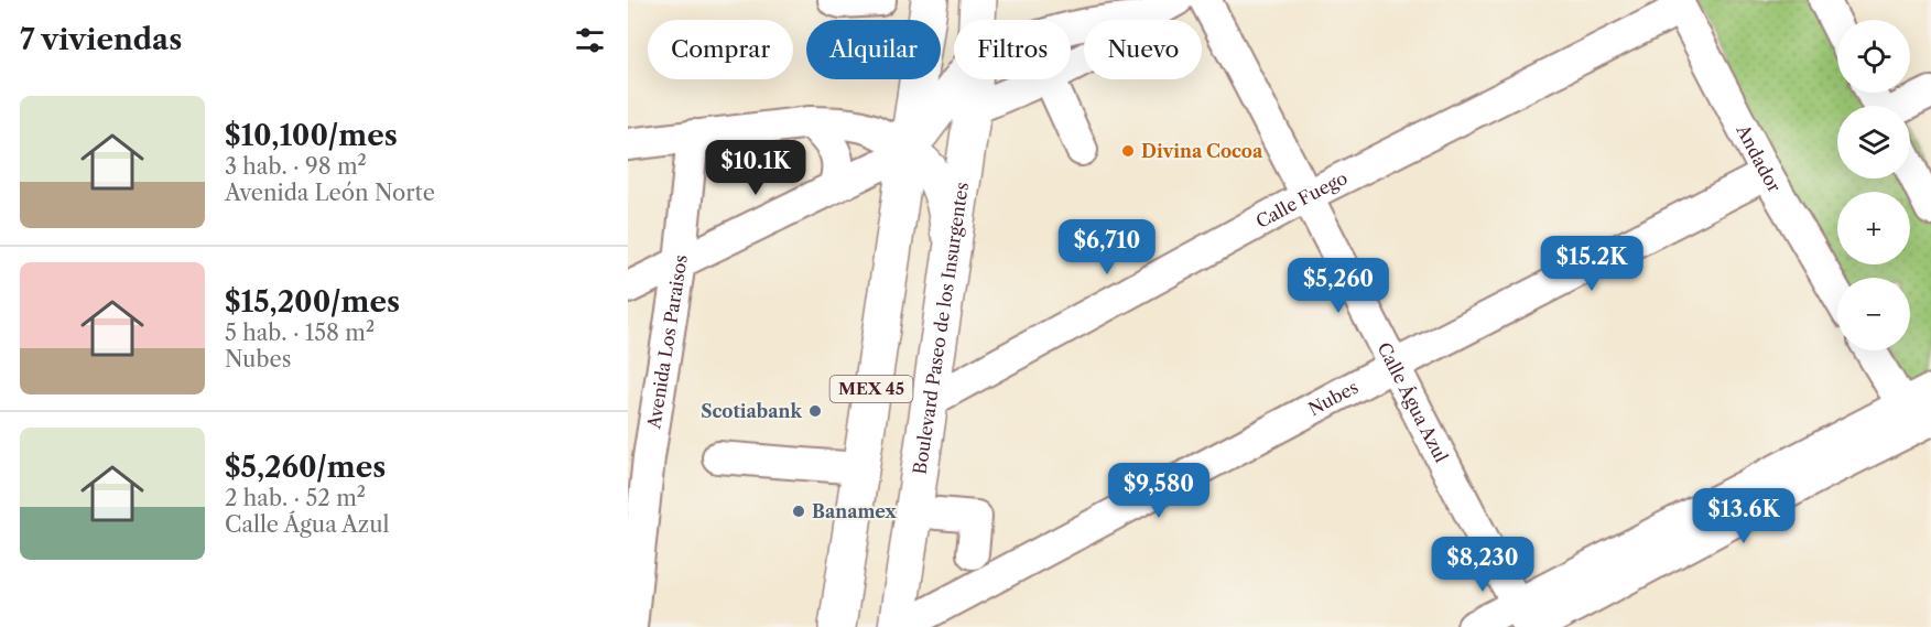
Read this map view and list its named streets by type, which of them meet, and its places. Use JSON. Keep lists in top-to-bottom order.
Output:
{
  "streets": {
    "main road": ["Boulevard Paseo de los Insurgentes", "MEX 45"],
    "street": [
      "Andador",
      "Calle Fuego",
      "Avenida Los Paraisos",
      "Nubes",
      "Calle Água Azul"
    ]
  },
  "crossings": [
    ["Andador", "Calle Fuego"],
    ["Andador", "Nubes"],
    ["Calle Fuego", "Boulevard Paseo de los Insurgentes"],
    ["Calle Fuego", "Calle Água Azul"],
    ["Boulevard Paseo de los Insurgentes", "Nubes"],
    ["Nubes", "Calle Água Azul"]
  ],
  "places": ["Divina Cocoa", "Scotiabank", "Banamex"],
  "page": {
    "heading": "7 viviendas",
    "map_buttons": ["+", "−"],
    "chip": [
      "Comprar",
      "Alquilar",
      "Filtros",
      "Nuevo"
    ],
    "list": [
      {
        "name": "$10,100/mes",
        "note": "3 hab. · 98 m² · Avenida León Norte"
      },
      {
        "name": "$15,200/mes",
        "note": "5 hab. · 158 m² · Nubes"
      },
      {
        "name": "$5,260/mes",
        "note": "2 hab. · 52 m² · Calle Água Azul"
      }
    ],
    "price": [
      "$10.1K",
      "$6,710",
      "$15.2K",
      "$5,260",
      "$9,580",
      "$13.6K",
      "$8,230"
    ]
  }
}
